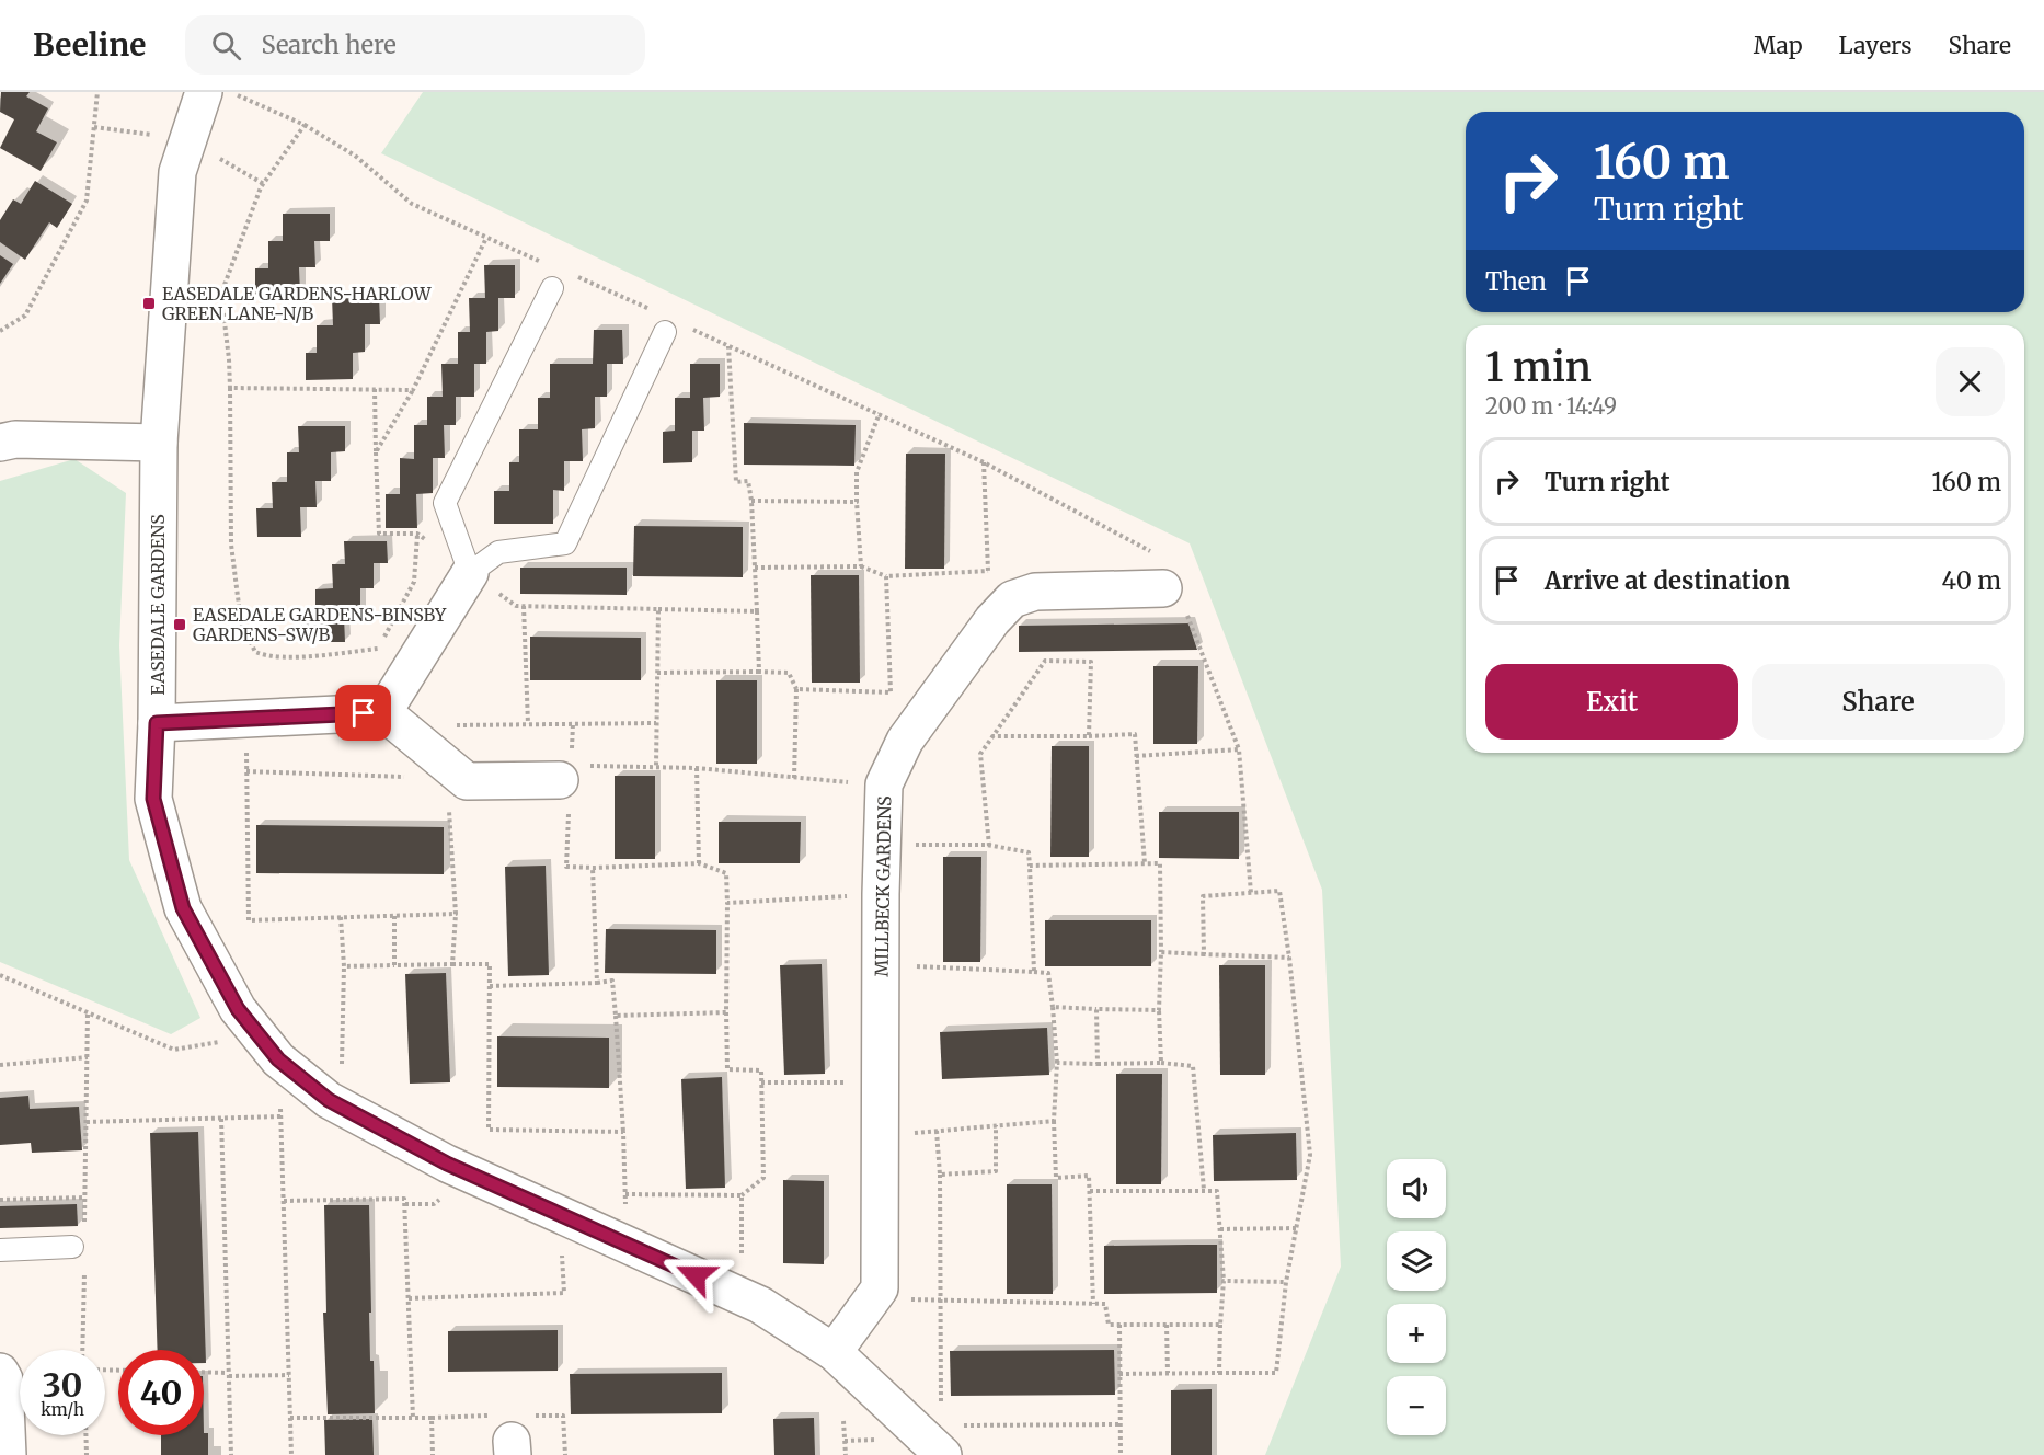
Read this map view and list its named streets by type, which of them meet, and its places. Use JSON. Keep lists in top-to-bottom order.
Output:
{
  "streets": {
    "street": ["EASEDALE GARDENS", "MILLBECK GARDENS"]
  },
  "crossings": [
    ["EASEDALE GARDENS", "MILLBECK GARDENS"]
  ],
  "places": {
    "transit": ["EASEDALE GARDENS-HARLOW GREEN LANE-N/B", "EASEDALE GARDENS-BINSBY GARDENS-SW/B"]
  },
  "page": {
    "header": "Beeline",
    "search": "Search here",
    "nav": ["Map", "Layers", "Share"],
    "turn": ["160 m", "Turn right"],
    "then": "Then",
    "heading": ["1 min", "200 m · 14:49"],
    "list": [
      {
        "name": "Turn right",
        "value": "160 m"
      },
      {
        "name": "Arrive at destination",
        "value": "40 m"
      }
    ],
    "buttons": ["Exit", "Share"],
    "map_buttons": ["+", "−"],
    "speed": "30 km/h",
    "limit": "40"
  }
}
